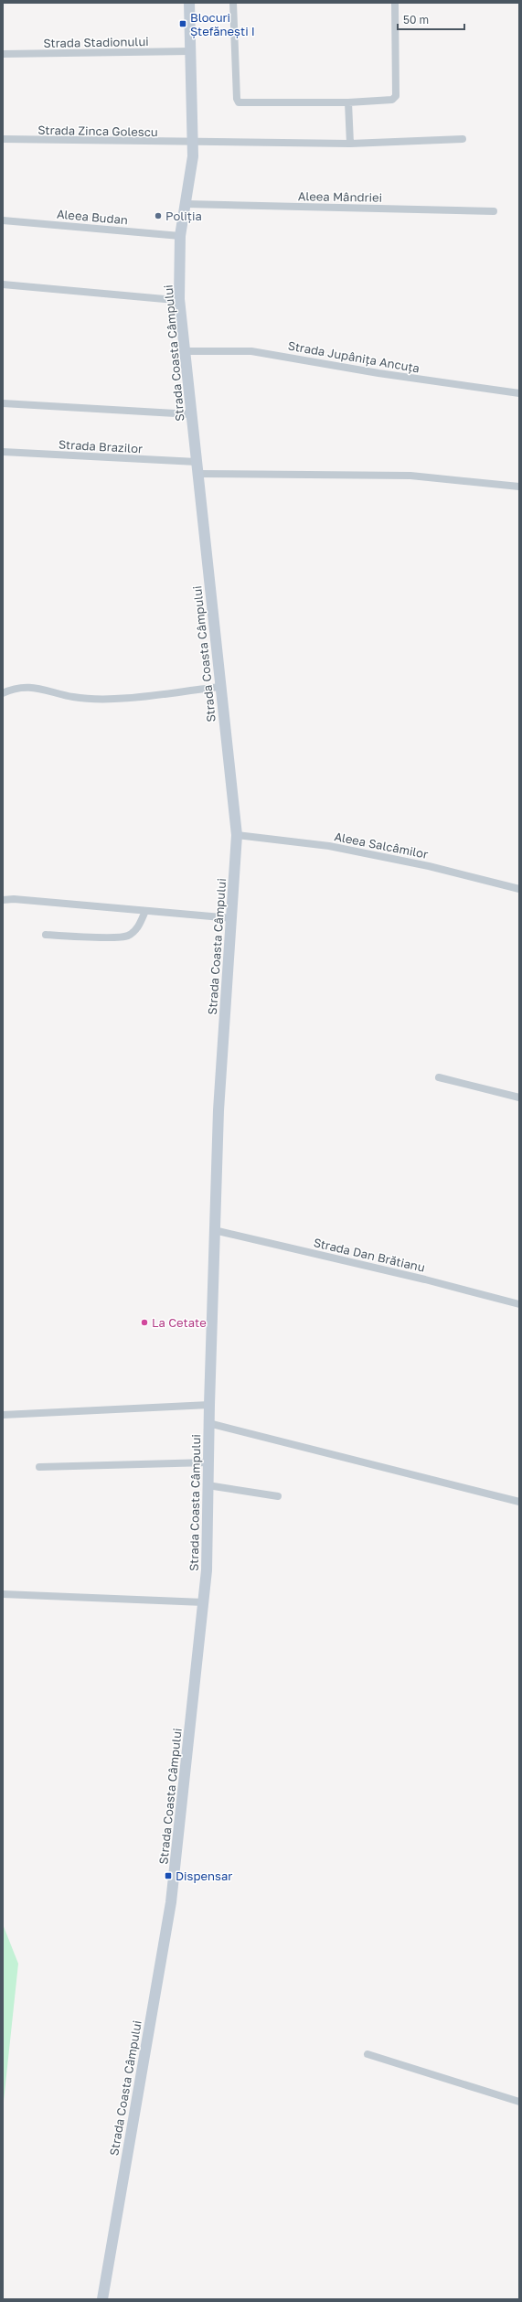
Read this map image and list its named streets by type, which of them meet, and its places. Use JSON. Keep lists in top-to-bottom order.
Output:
{
  "streets": {
    "street": [
      "Strada Stadionului",
      "Strada Zinca Golescu",
      "Aleea Mândriei",
      "Aleea Budan",
      "Strada Coasta Câmpului",
      "Strada Jupânița Ancuța",
      "Strada Brazilor",
      "Aleea Salcâmilor",
      "Strada Dan Brătianu"
    ]
  },
  "crossings": [
    ["Strada Stadionului", "Strada Coasta Câmpului"],
    ["Strada Zinca Golescu", "Strada Coasta Câmpului"],
    ["Aleea Mândriei", "Strada Coasta Câmpului"],
    ["Aleea Budan", "Strada Coasta Câmpului"],
    ["Strada Coasta Câmpului", "Strada Jupânița Ancuța"],
    ["Strada Coasta Câmpului", "Strada Brazilor"],
    ["Strada Coasta Câmpului", "Aleea Salcâmilor"],
    ["Strada Coasta Câmpului", "Strada Dan Brătianu"]
  ],
  "places": {
    "transit": ["Blocuri Ștefănești I", "Dispensar"],
    "other": ["Poliția", "La Cetate"]
  },
  "scale_bar": "50 m"
}
